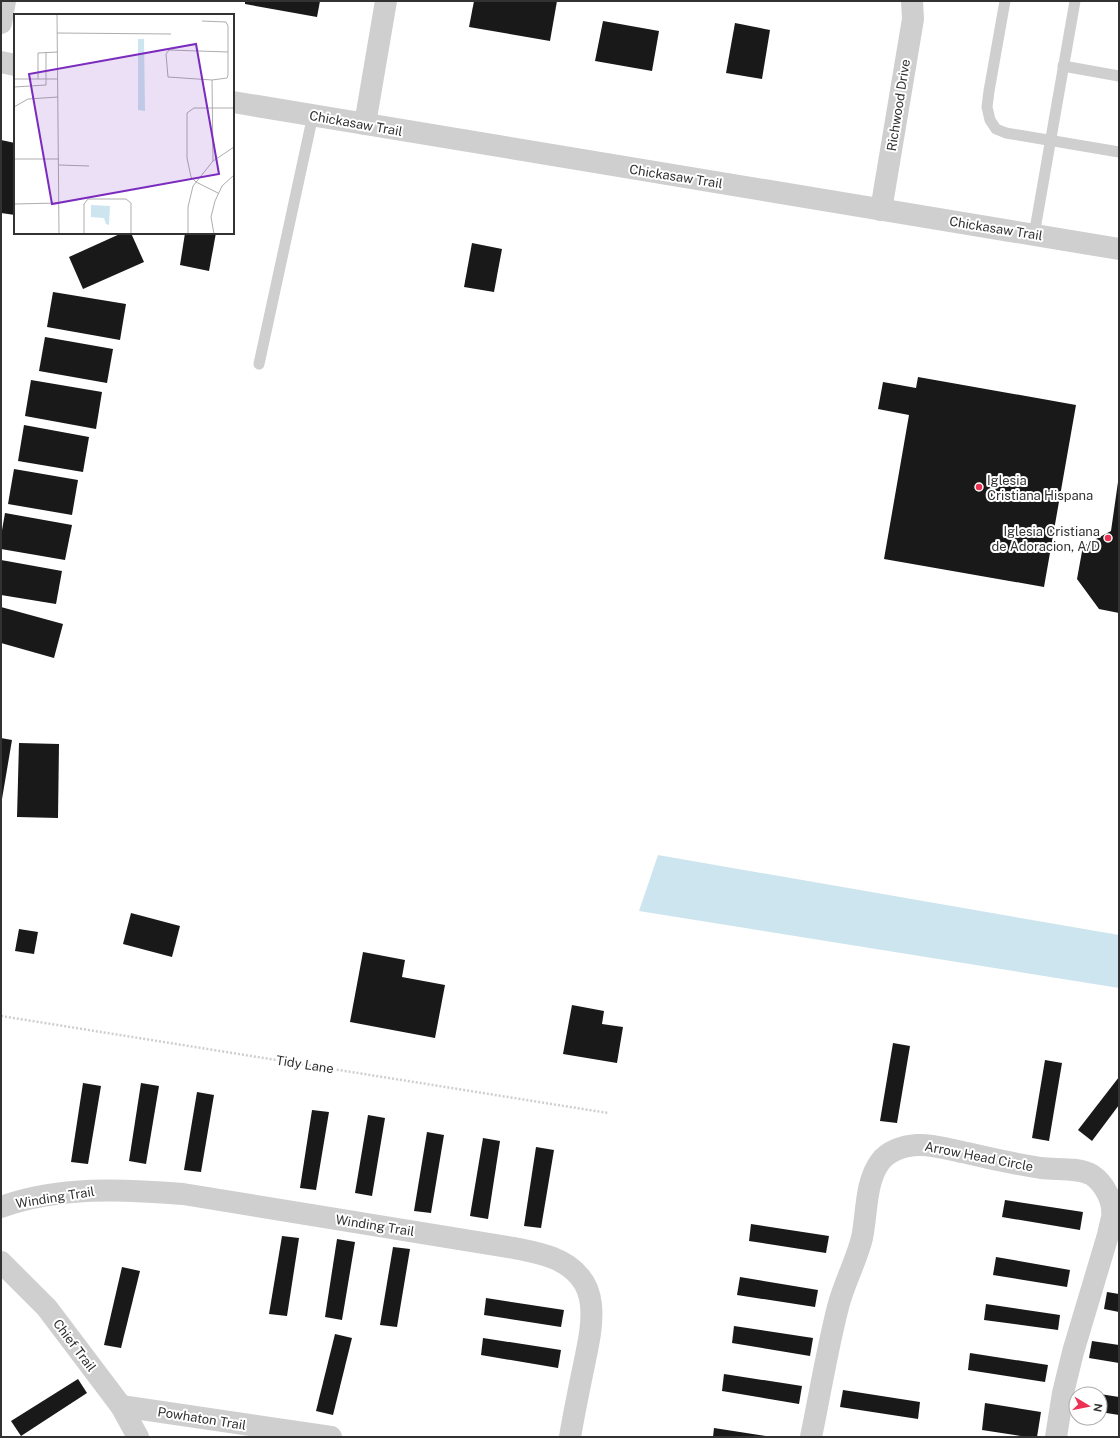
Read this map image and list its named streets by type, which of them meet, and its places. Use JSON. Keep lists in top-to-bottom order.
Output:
{
  "streets": {
    "street": [
      "Richwood Drive",
      "Chickasaw Trail",
      "Arrow Head Circle",
      "Winding Trail",
      "Chief Trail",
      "Powhaton Trail"
    ],
    "path": ["Tidy Lane"]
  },
  "crossings": [
    ["Richwood Drive", "Chickasaw Trail"],
    ["Chief Trail", "Powhaton Trail"]
  ],
  "places": ["Iglesia Cristiana Hispana", "Iglesia Cristiana de Adoracion, A/D"],
  "north": "right"
}
